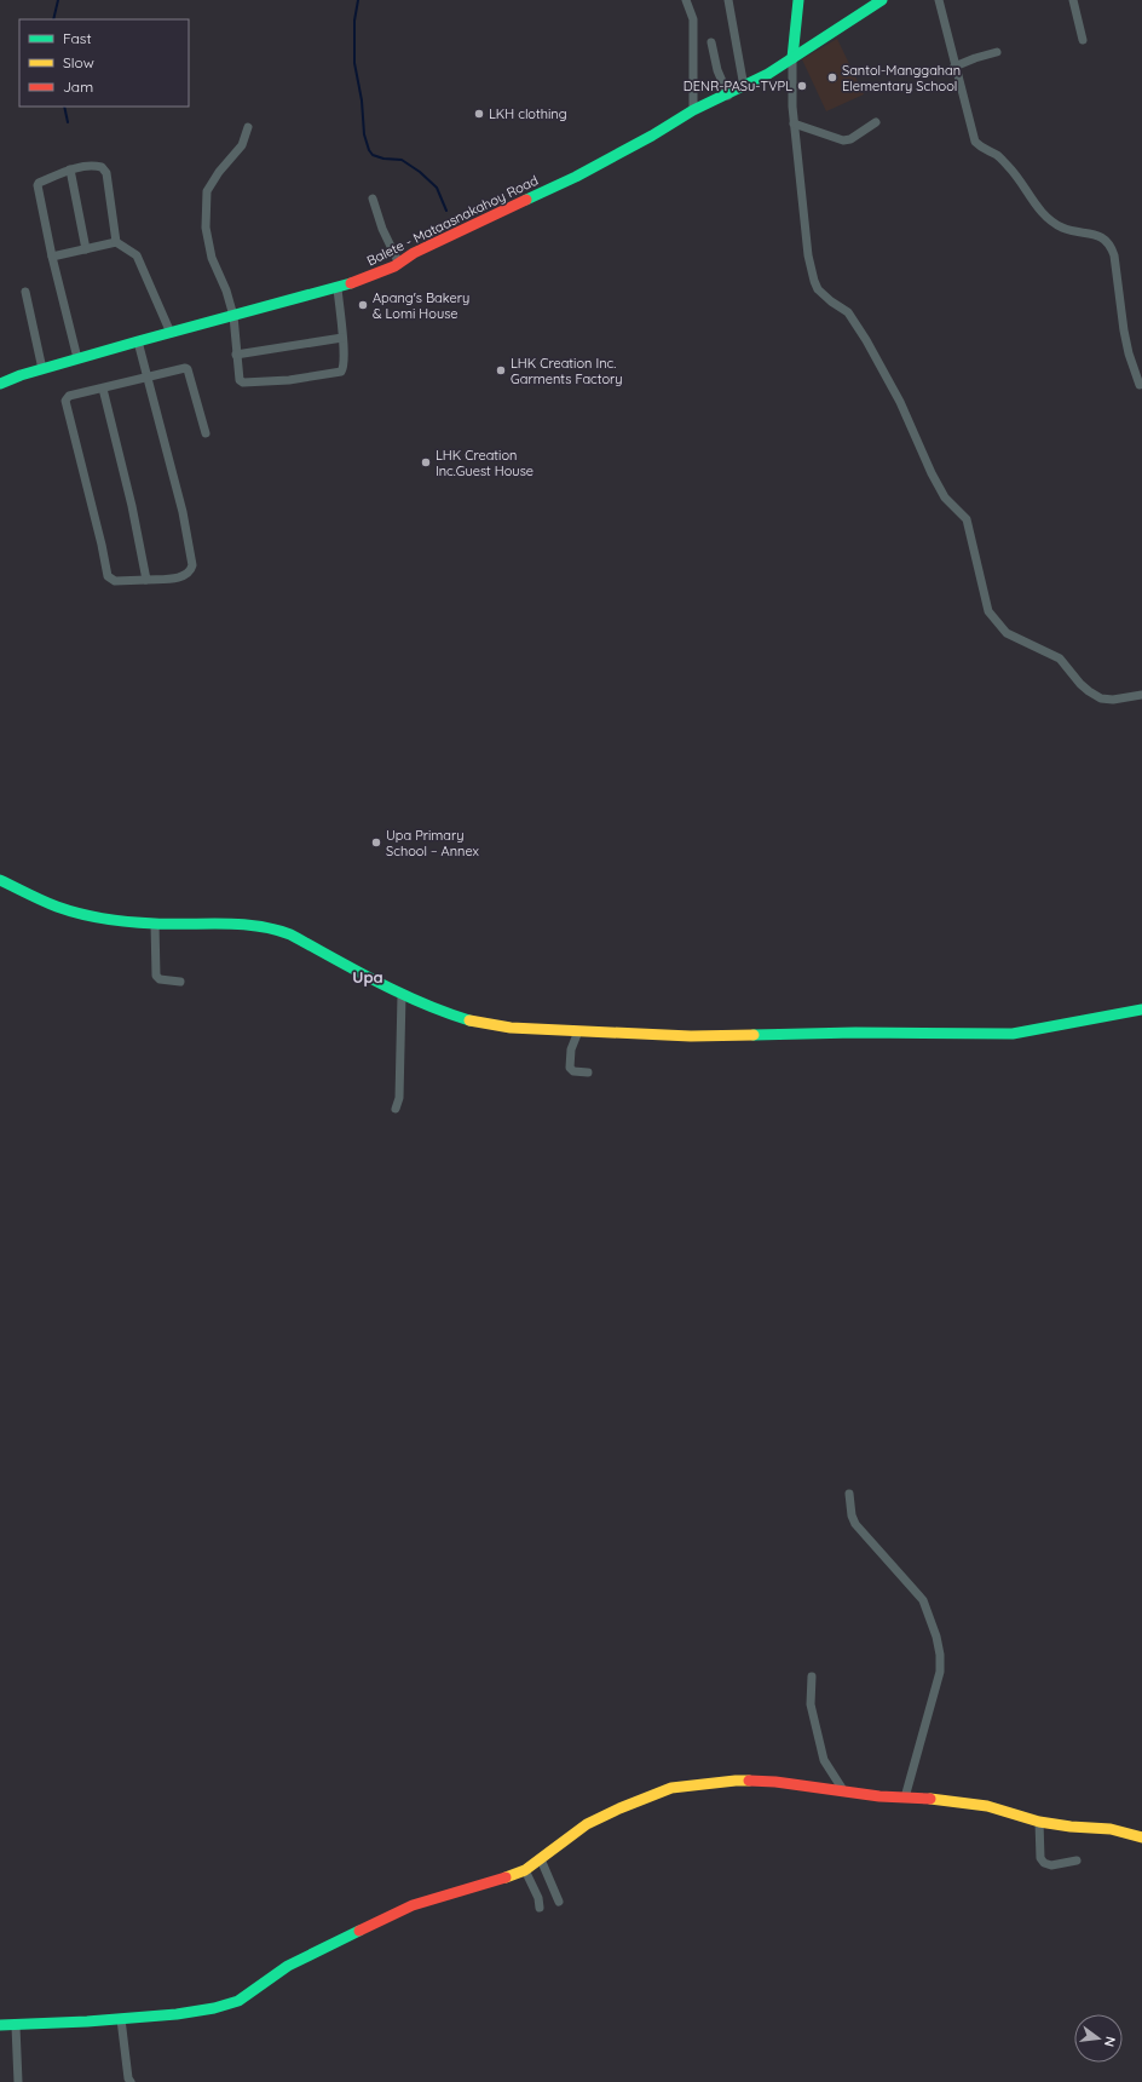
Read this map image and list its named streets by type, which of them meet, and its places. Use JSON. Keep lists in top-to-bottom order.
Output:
{
  "streets": {
    "street": ["Balete - Mataasnakahoy Road"]
  },
  "districts": ["Upa"],
  "places": [
    "Santol-Manggahan Elementary School",
    "DENR-PASu-TVPL",
    "LKH clothing",
    "Apang's Bakery & Lomi House",
    "LHK Creation Inc. Garments Factory",
    "LHK Creation Inc.Guest House",
    "Upa Primary School – Annex"
  ],
  "legend": ["Fast", "Slow", "Jam"],
  "north": "right"
}
